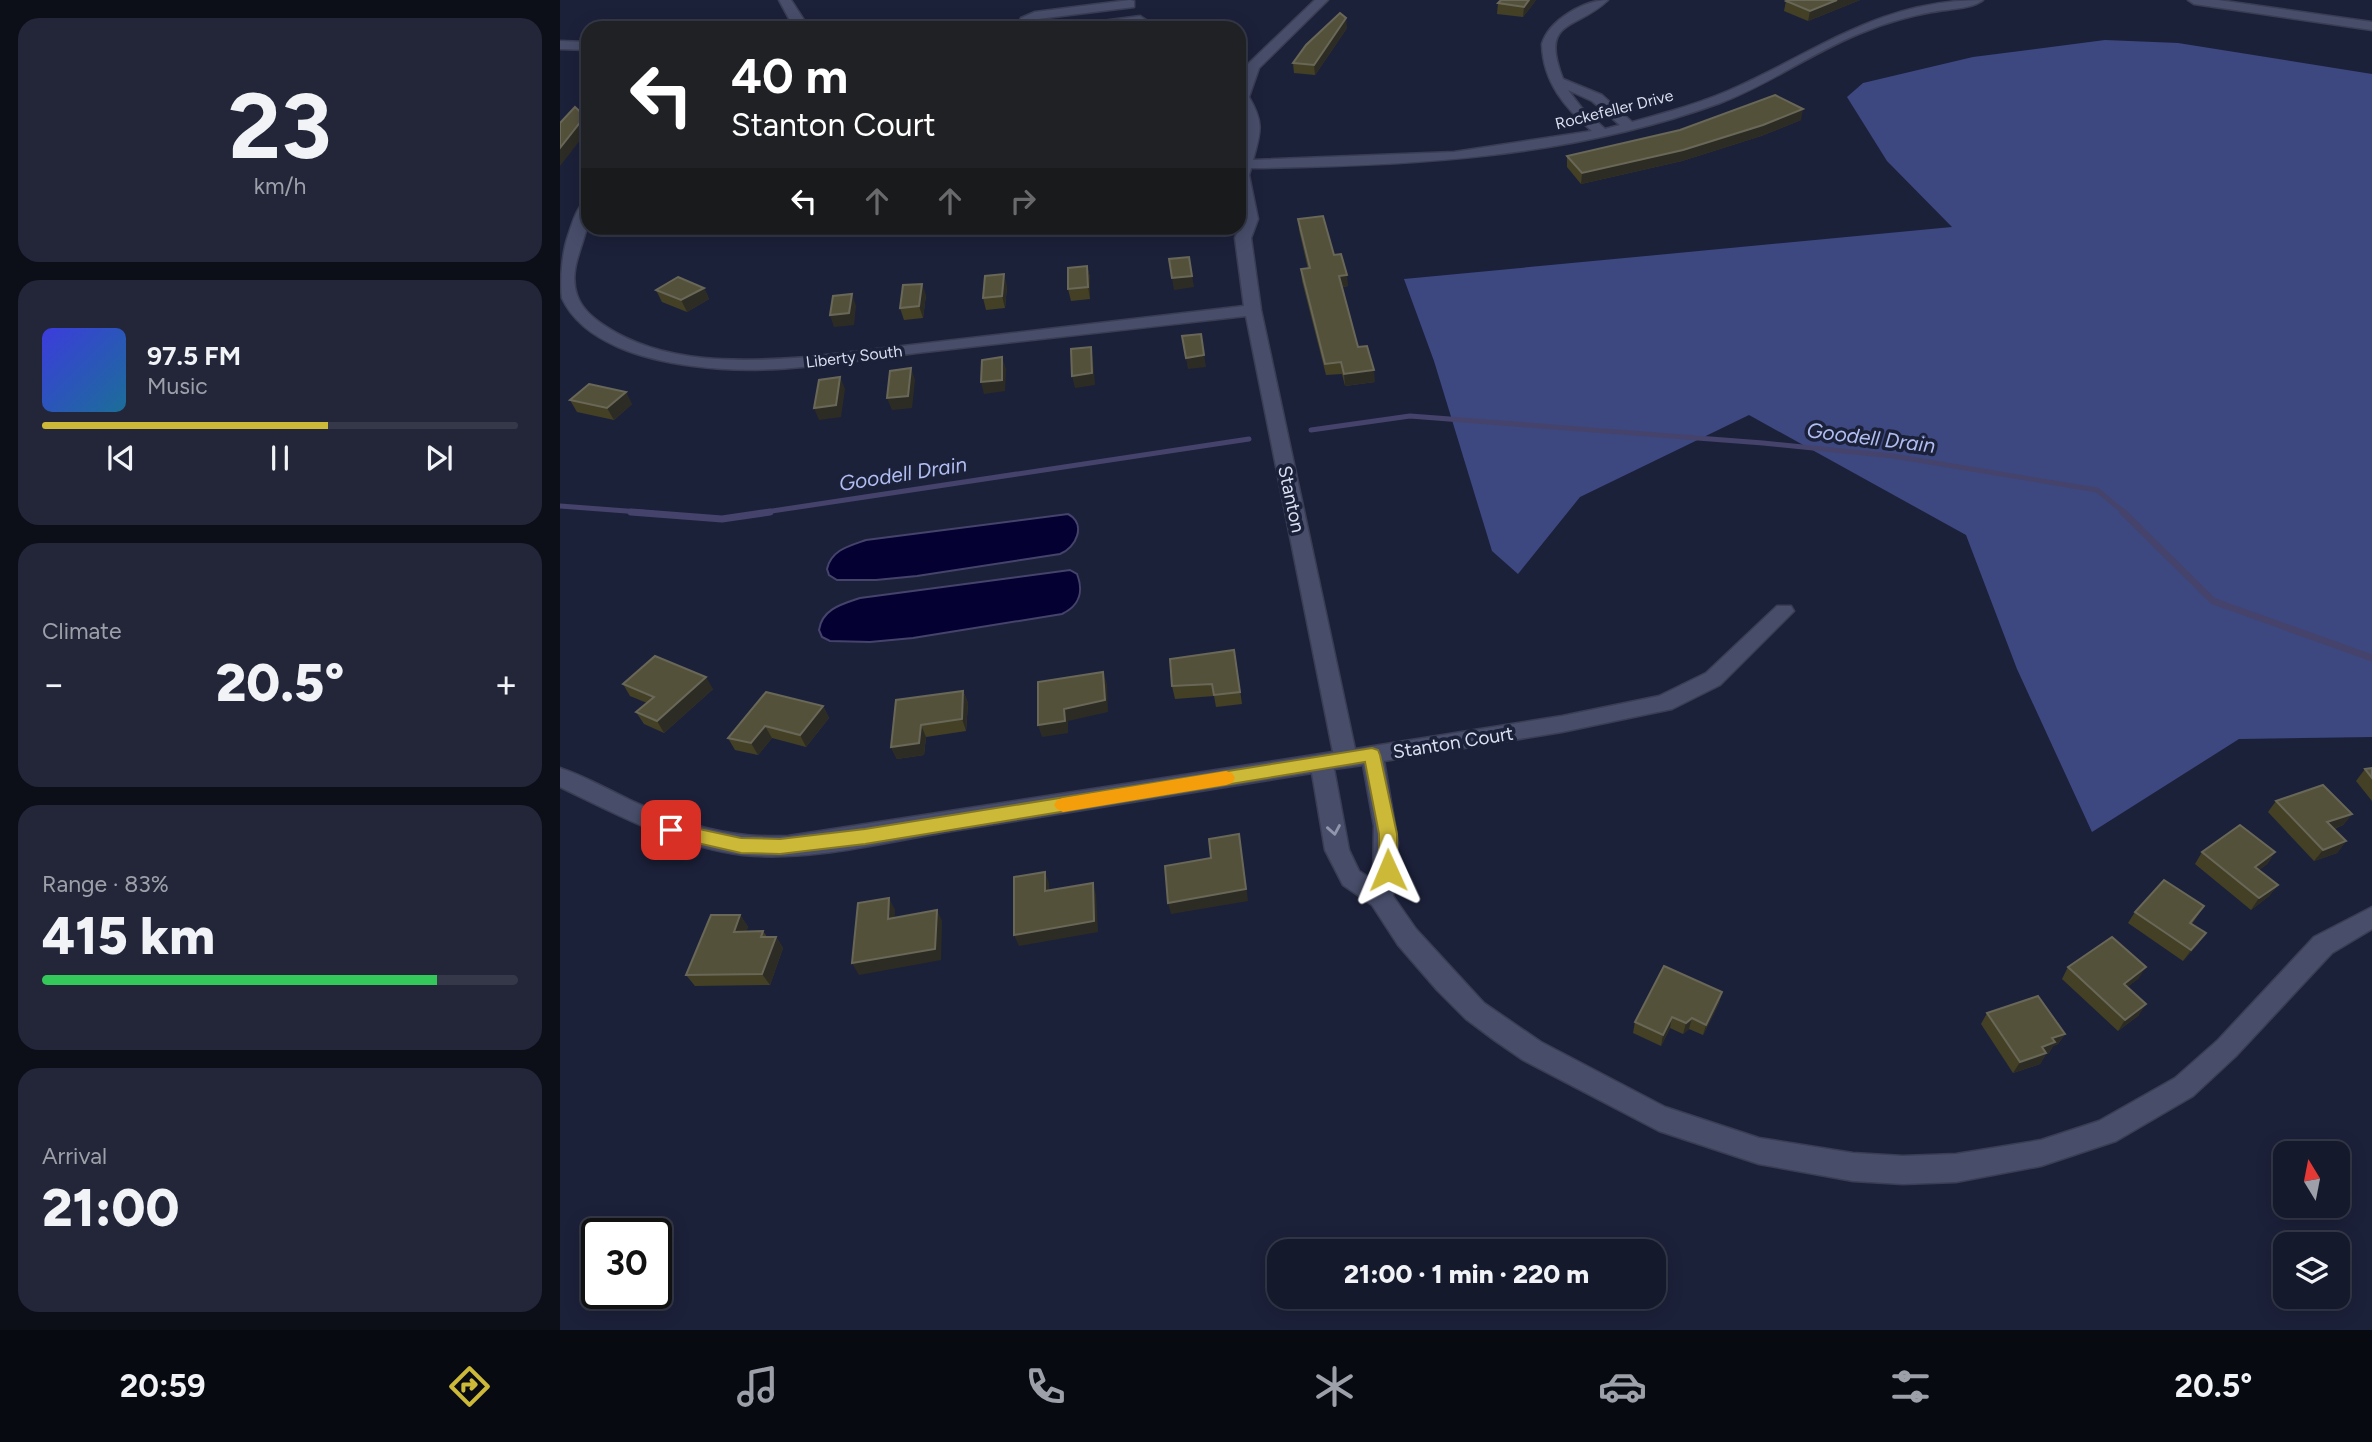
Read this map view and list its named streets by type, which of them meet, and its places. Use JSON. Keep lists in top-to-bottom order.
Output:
{
  "streets": {
    "street": [
      "Rockefeller Drive",
      "Liberty South",
      "Stanton",
      "Stanton Court"
    ]
  },
  "crossings": [
    ["Liberty South", "Stanton"],
    ["Stanton", "Stanton Court"]
  ],
  "water": ["Goodell Drain"],
  "north": "top",
  "page": {
    "tile": [
      ["23", "km/h"],
      "Climate",
      ["Range · 83%", "415 km"],
      ["Arrival", "21:00"]
    ],
    "turn": ["40 m", "Stanton Court"],
    "song": ["97.5 FM", "Music"],
    "heat": ["−", "20.5°", "+"],
    "limit": "30",
    "trip": "21:00 · 1 min · 220 m",
    "tabs": ["20:59", "20.5°"]
  }
}
